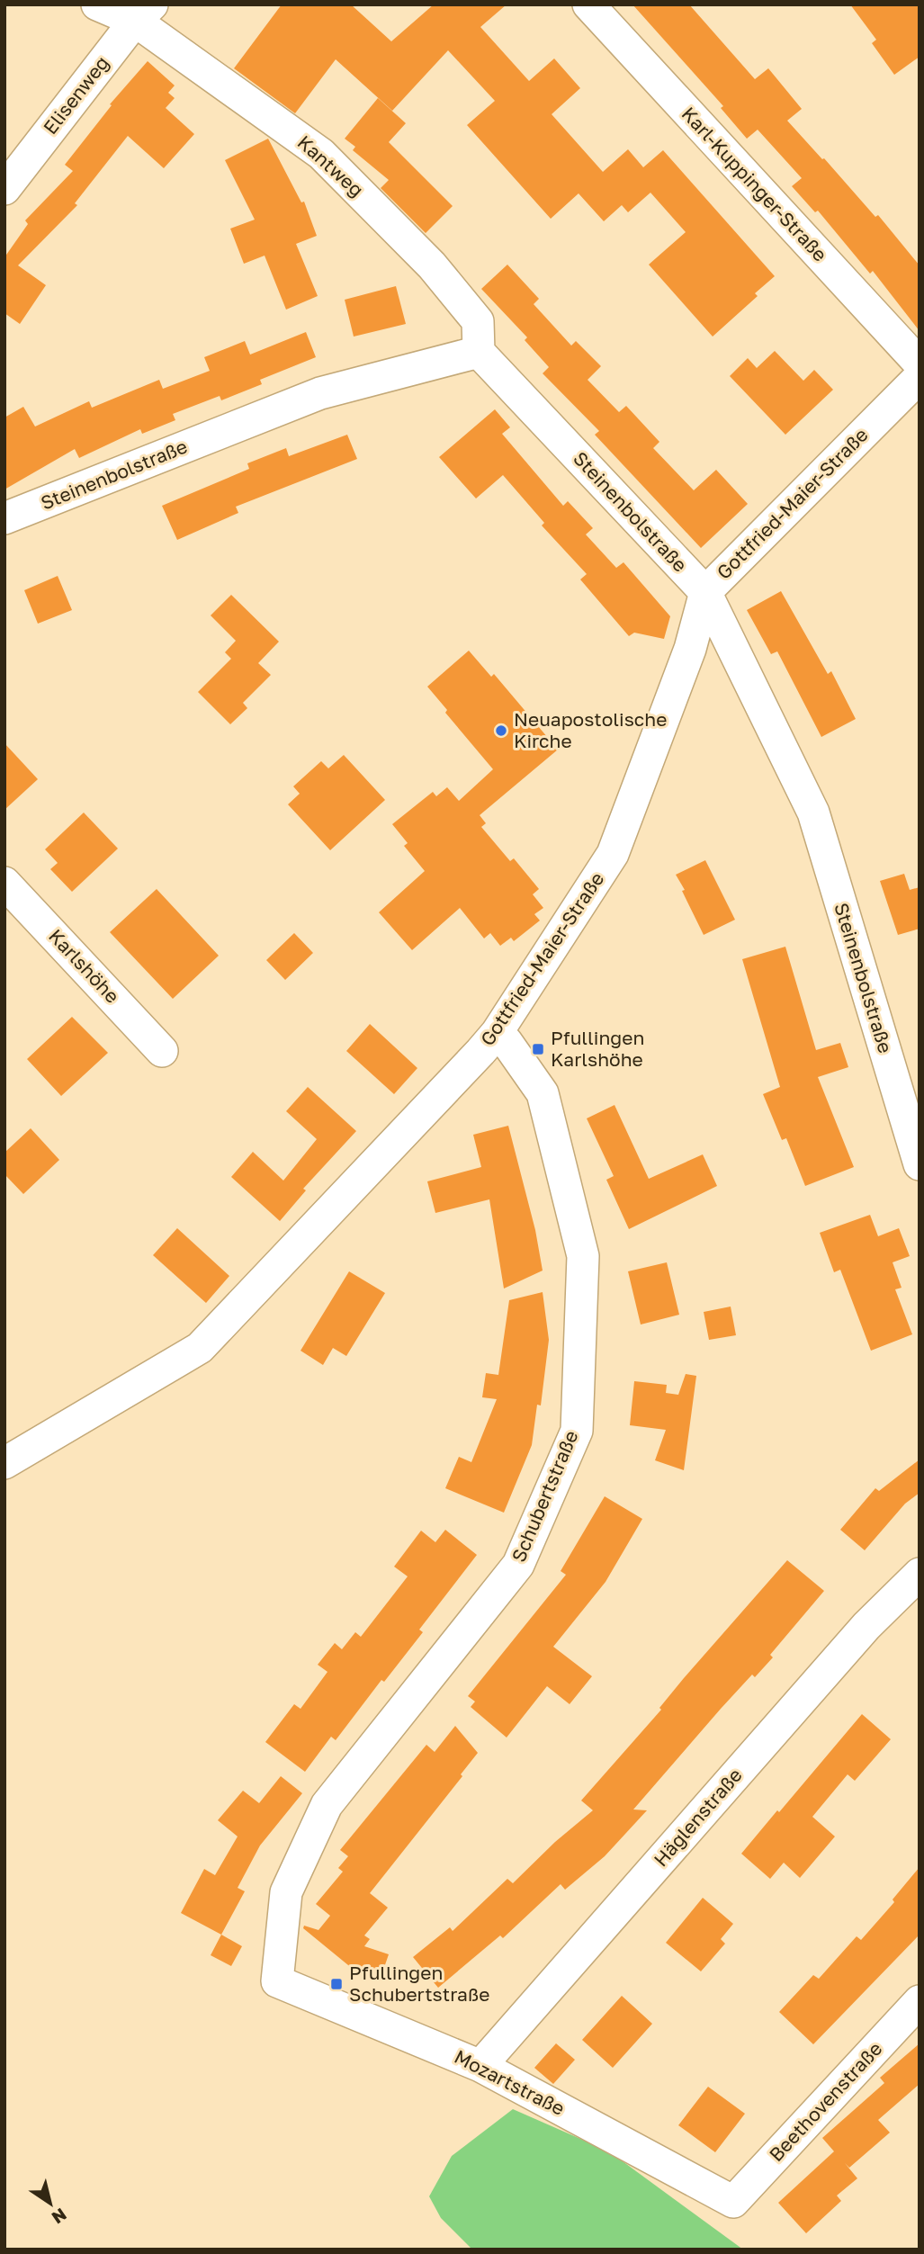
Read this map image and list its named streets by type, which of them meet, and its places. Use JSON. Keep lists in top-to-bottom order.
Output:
{
  "streets": {
    "street": [
      "Elisenweg",
      "Kantweg",
      "Karl-Kuppinger-Straße",
      "Steinenbolstraße",
      "Gottfried-Maier-Straße",
      "Karlshöhe",
      "Schubertstraße",
      "Häglenstraße",
      "Mozartstraße",
      "Beethovenstraße"
    ]
  },
  "crossings": [
    ["Elisenweg", "Kantweg"],
    ["Kantweg", "Steinenbolstraße"],
    ["Steinenbolstraße", "Gottfried-Maier-Straße"],
    ["Gottfried-Maier-Straße", "Schubertstraße"],
    ["Schubertstraße", "Mozartstraße"],
    ["Häglenstraße", "Mozartstraße"],
    ["Mozartstraße", "Beethovenstraße"]
  ],
  "places": {
    "other": ["Neuapostolische Kirche"],
    "transit": ["Pfullingen Karlshöhe", "Pfullingen Schubertstraße"]
  },
  "north": "bottom right"
}
